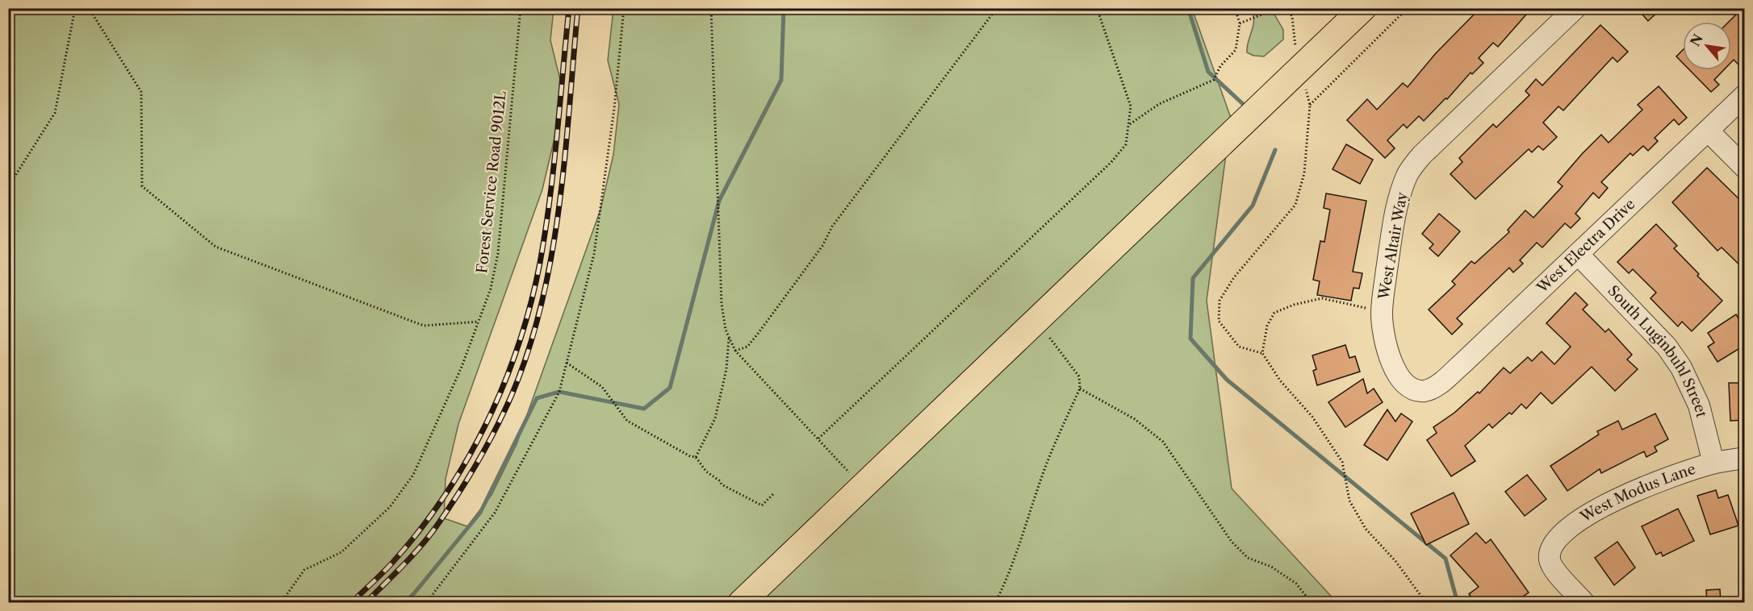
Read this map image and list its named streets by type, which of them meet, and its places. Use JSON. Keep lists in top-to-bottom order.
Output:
{
  "streets": {
    "street": [
      "West Altair Way",
      "West Electra Drive",
      "South Luginbuhl Street",
      "West Modus Lane"
    ],
    "path": ["Forest Service Road 9012L"]
  },
  "crossings": [
    ["West Altair Way", "West Electra Drive"],
    ["West Electra Drive", "South Luginbuhl Street"],
    ["South Luginbuhl Street", "West Modus Lane"]
  ],
  "north": "top left"
}
